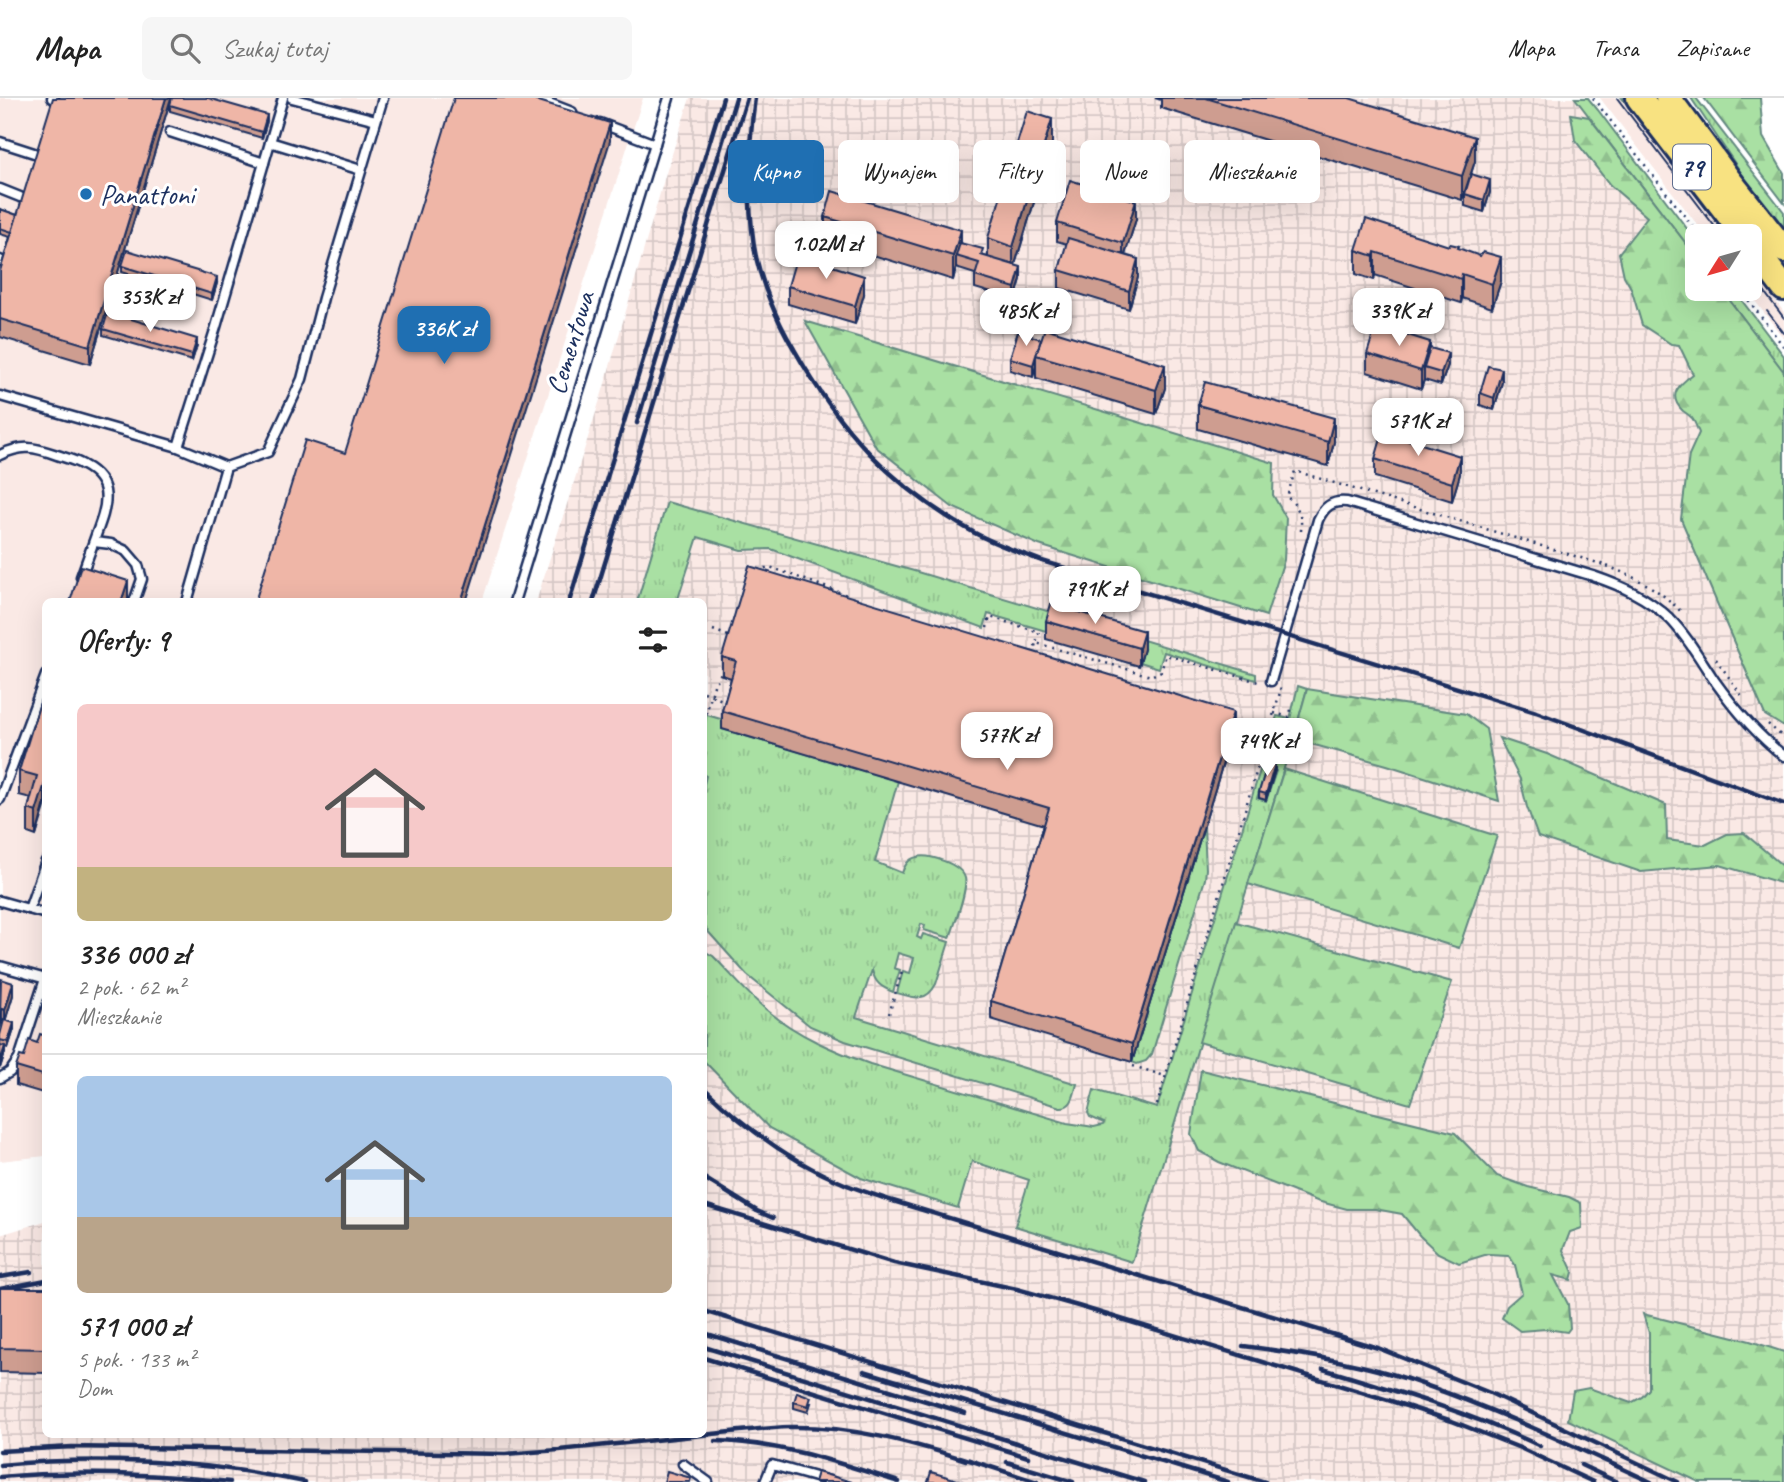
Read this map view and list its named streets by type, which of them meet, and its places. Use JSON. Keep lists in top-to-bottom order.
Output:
{
  "streets": {
    "main road": ["79"],
    "lane": ["Cementowa"]
  },
  "places": ["Panattoni"],
  "north": "bottom left",
  "page": {
    "header": "Mapa",
    "search": "Szukaj tutaj",
    "nav": ["Mapa", "Trasa", "Zapisane"],
    "chip": [
      "Kupno",
      "Wynajem",
      "Filtry",
      "Nowe",
      "Mieszkanie"
    ],
    "price": [
      "1.02M zł",
      "353K zł",
      "485K zł",
      "339K zł",
      "336K zł",
      "571K zł",
      "791K zł",
      "577K zł",
      "749K zł"
    ],
    "heading": "Oferty: 9",
    "list": [
      {
        "name": "336 000 zł",
        "note": "2 pok. · 62 m² · Mieszkanie"
      },
      {
        "name": "571 000 zł",
        "note": "5 pok. · 133 m² · Dom"
      }
    ]
  }
}
